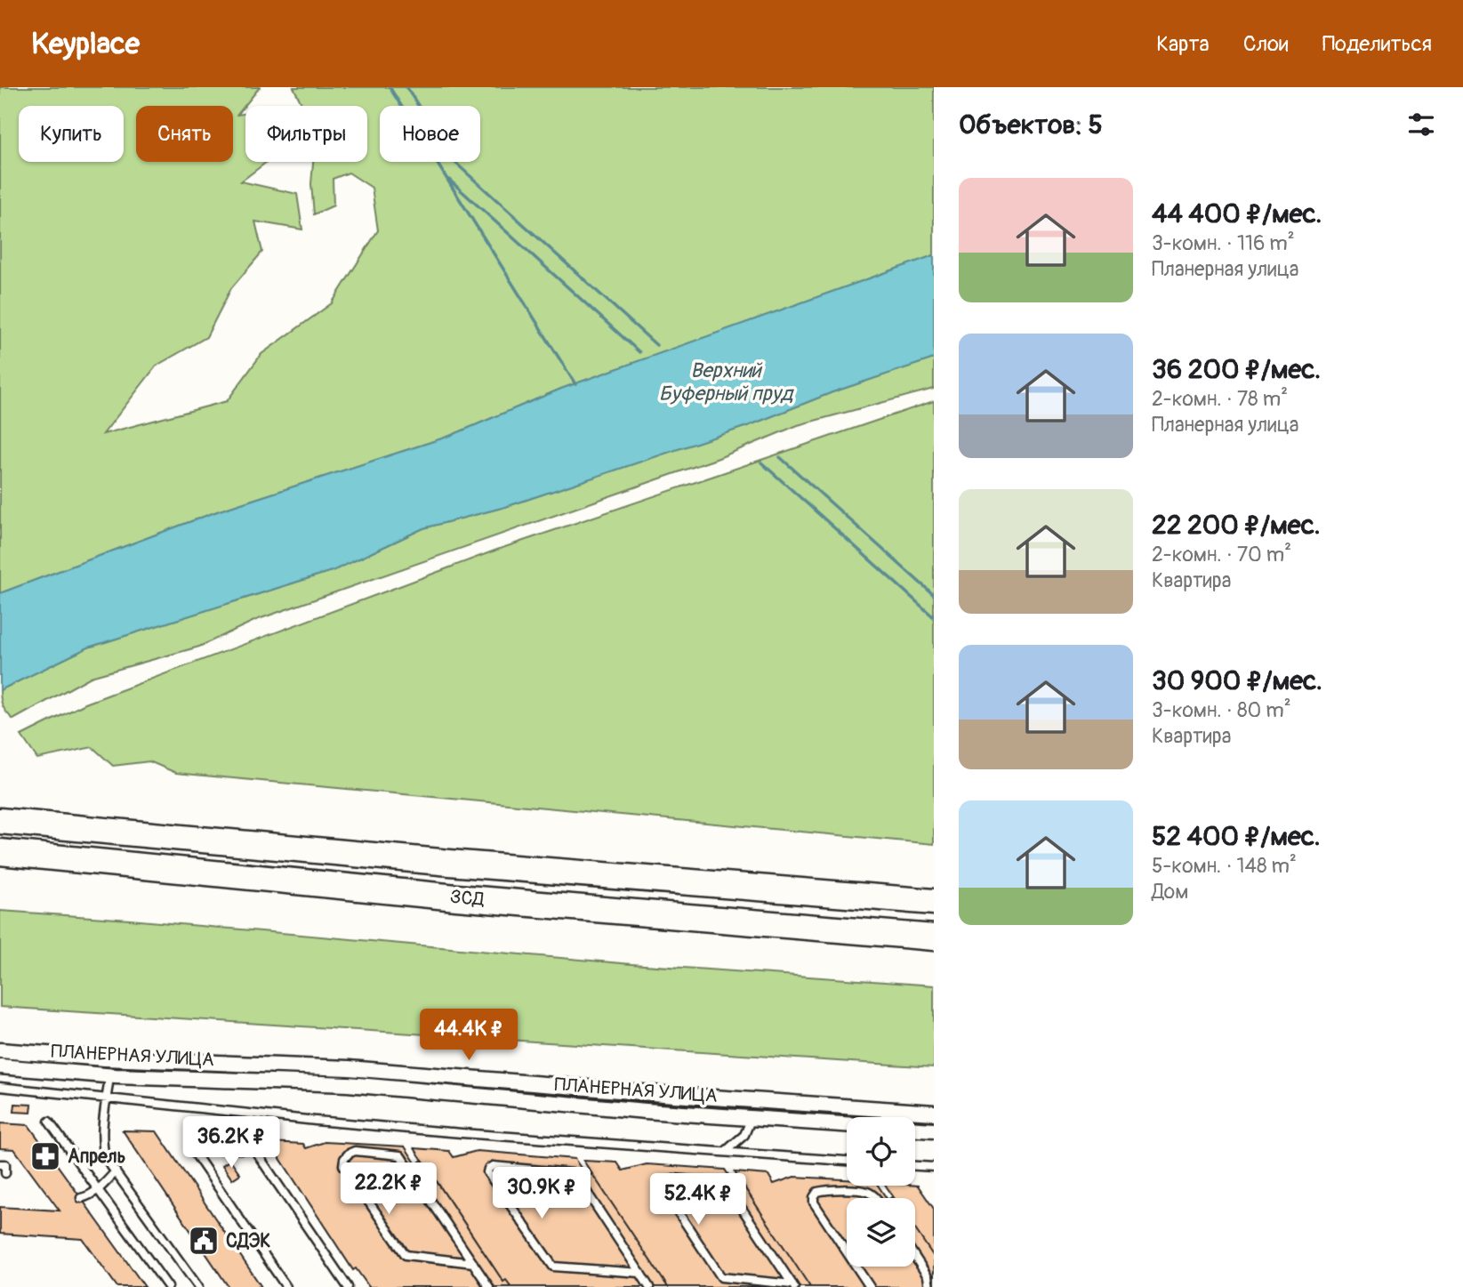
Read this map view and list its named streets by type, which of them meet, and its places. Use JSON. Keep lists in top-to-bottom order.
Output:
{
  "streets": {
    "highway": ["ЗСД"],
    "street": ["ПЛАНЕРНАЯ УЛИЦА"]
  },
  "water": ["Верхний Буферный пруд"],
  "places": {
    "pharmacy": ["Апрель"],
    "public building": ["СДЭК"]
  },
  "page": {
    "header": "Keyplace",
    "nav": ["Карта", "Слои", "Поделиться"],
    "heading": "Объектов: 5",
    "chip": [
      "Купить",
      "Снять",
      "Фильтры",
      "Новое"
    ],
    "list": [
      {
        "name": "44 400 ₽/мес.",
        "note": "3-комн. · 116 m² · Планерная улица"
      },
      {
        "name": "36 200 ₽/мес.",
        "note": "2-комн. · 78 m² · Планерная улица"
      },
      {
        "name": "22 200 ₽/мес.",
        "note": "2-комн. · 70 m² · Квартира"
      },
      {
        "name": "30 900 ₽/мес.",
        "note": "3-комн. · 80 m² · Квартира"
      },
      {
        "name": "52 400 ₽/мес.",
        "note": "5-комн. · 148 m² · Дом"
      }
    ],
    "price": [
      "44.4K ₽",
      "36.2K ₽",
      "22.2K ₽",
      "30.9K ₽",
      "52.4K ₽"
    ]
  }
}
